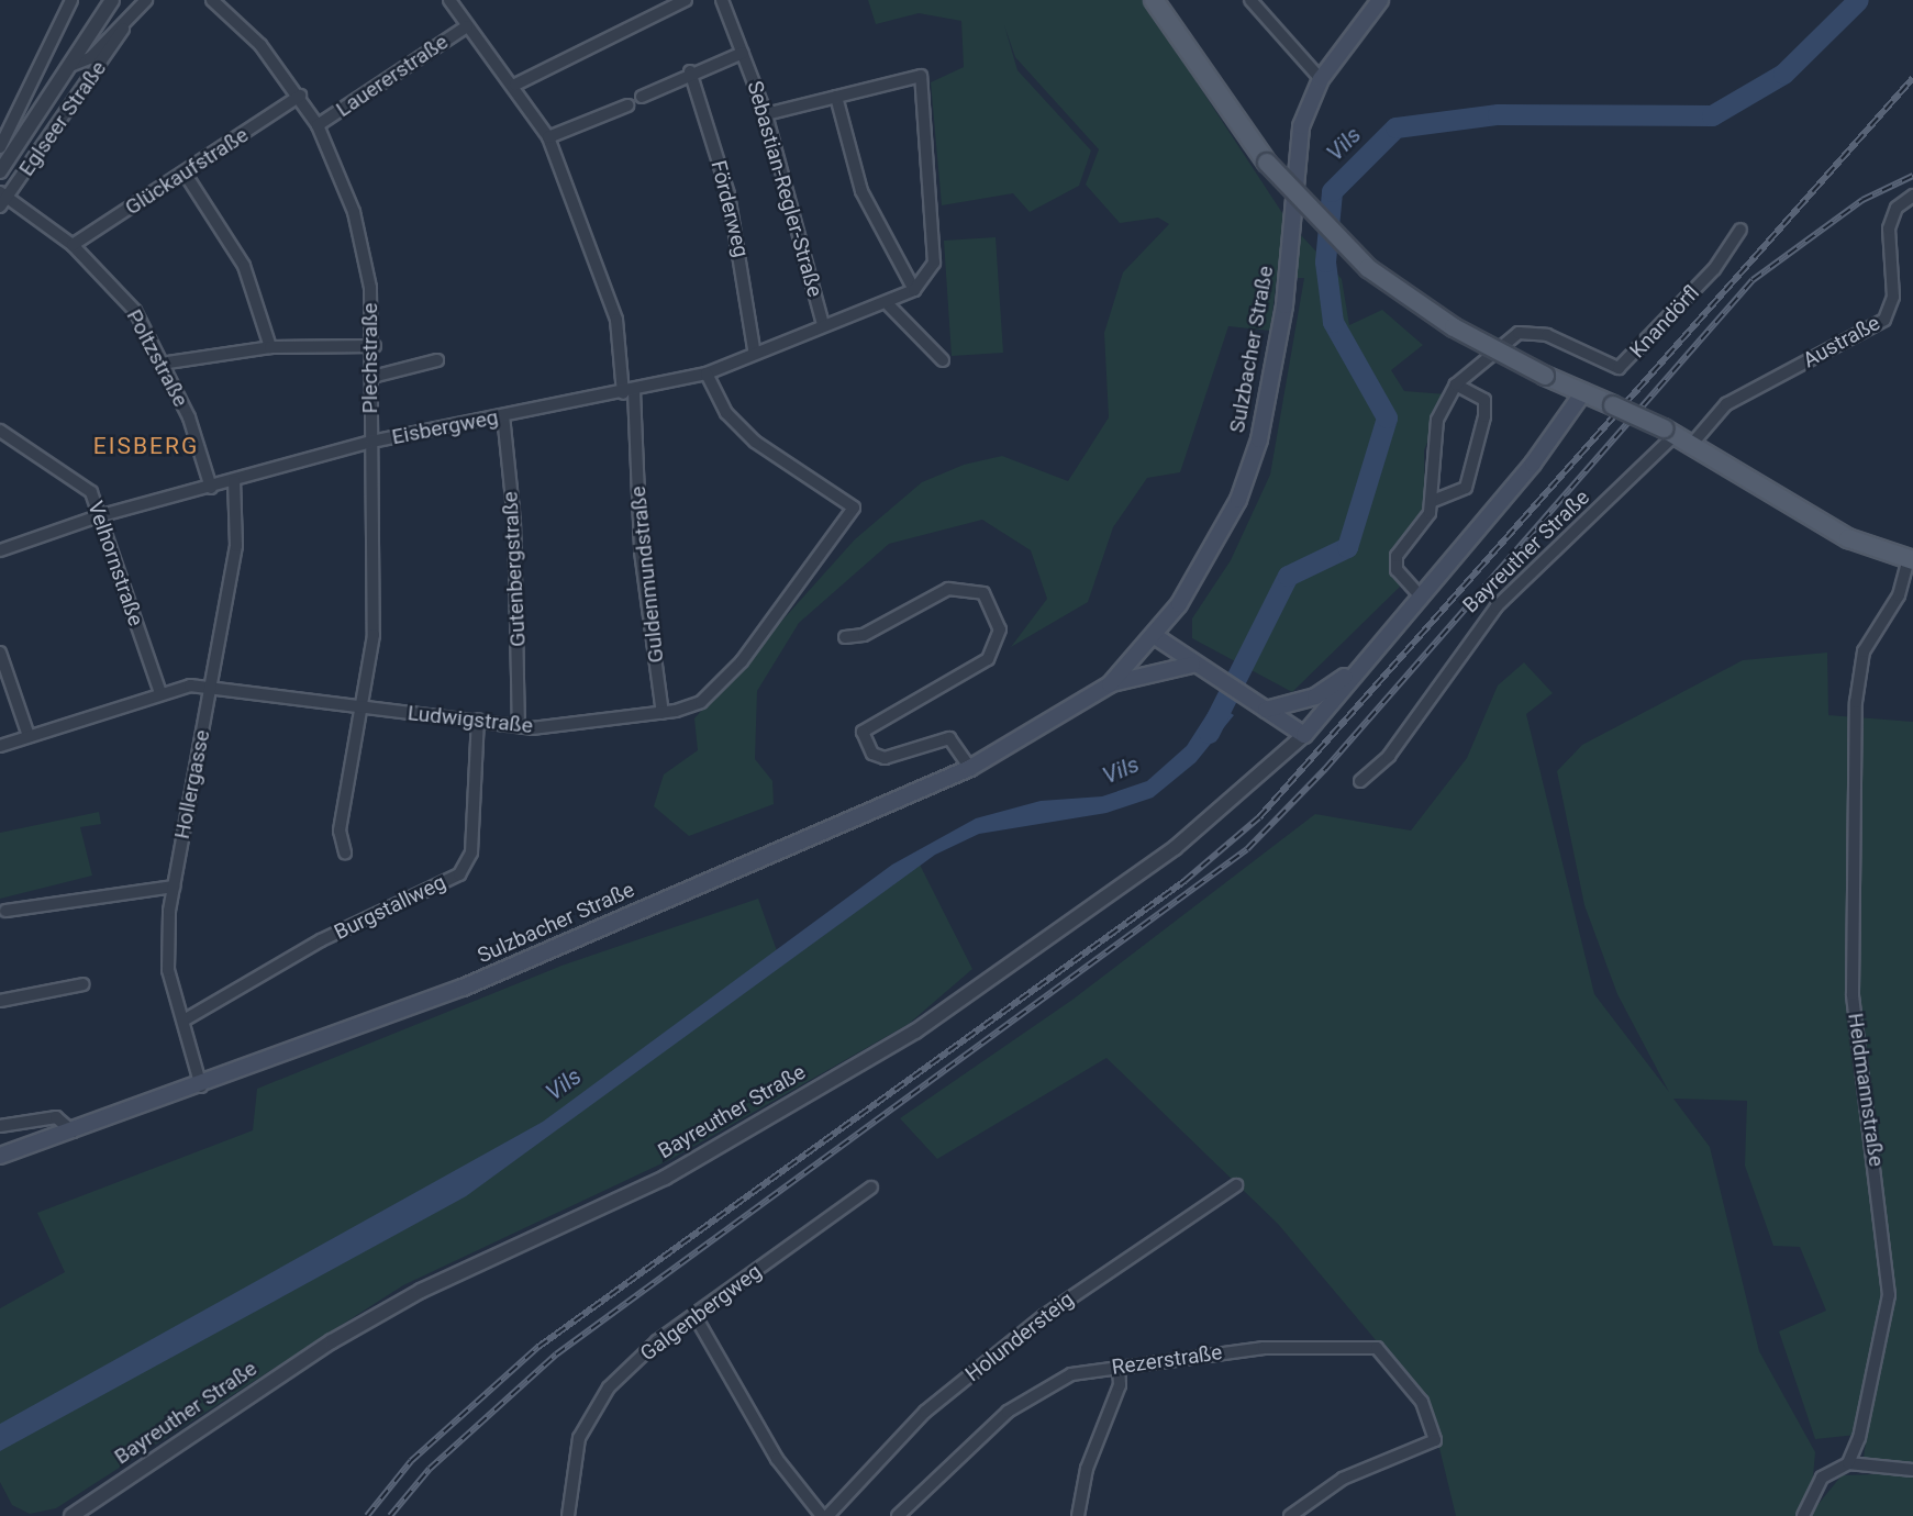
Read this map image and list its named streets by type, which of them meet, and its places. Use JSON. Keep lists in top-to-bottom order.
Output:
{
  "streets": {
    "main road": ["Sulzbacher Straße", "Bayreuther Straße"],
    "street": [
      "Lauererstraße",
      "Eglseer Straße",
      "Glückaufstraße",
      "Sebastian-Regler-Straße",
      "Förderweg",
      "Knandörfl",
      "Austraße",
      "Poltzstraße",
      "Plechstraße",
      "Eisbergweg",
      "Velhornstraße",
      "Gutenbergstraße",
      "Guldenmundstraße",
      "Ludwigstraße",
      "Hollergasse",
      "Burgstallweg",
      "Heldmannstraße",
      "Galgenbergweg",
      "Holundersteig",
      "Rezerstraße"
    ]
  },
  "crossings": [
    ["Lauererstraße", "Plechstraße"],
    ["Lauererstraße", "Guldenmundstraße"],
    ["Eglseer Straße", "Poltzstraße"],
    ["Glückaufstraße", "Poltzstraße"],
    ["Glückaufstraße", "Plechstraße"],
    ["Sebastian-Regler-Straße", "Förderweg"],
    ["Sebastian-Regler-Straße", "Eisbergweg"],
    ["Förderweg", "Eisbergweg"],
    ["Sulzbacher Straße", "Hollergasse"],
    ["Poltzstraße", "Eisbergweg"],
    ["Plechstraße", "Eisbergweg"],
    ["Plechstraße", "Ludwigstraße"],
    ["Eisbergweg", "Velhornstraße"],
    ["Eisbergweg", "Gutenbergstraße"],
    ["Eisbergweg", "Guldenmundstraße"],
    ["Eisbergweg", "Ludwigstraße"],
    ["Eisbergweg", "Hollergasse"],
    ["Velhornstraße", "Ludwigstraße"],
    ["Gutenbergstraße", "Ludwigstraße"],
    ["Guldenmundstraße", "Ludwigstraße"],
    ["Ludwigstraße", "Hollergasse"],
    ["Ludwigstraße", "Burgstallweg"],
    ["Hollergasse", "Burgstallweg"],
    ["Galgenbergweg", "Holundersteig"]
  ],
  "districts": ["EISBERG"],
  "water": ["Vils"]
}
